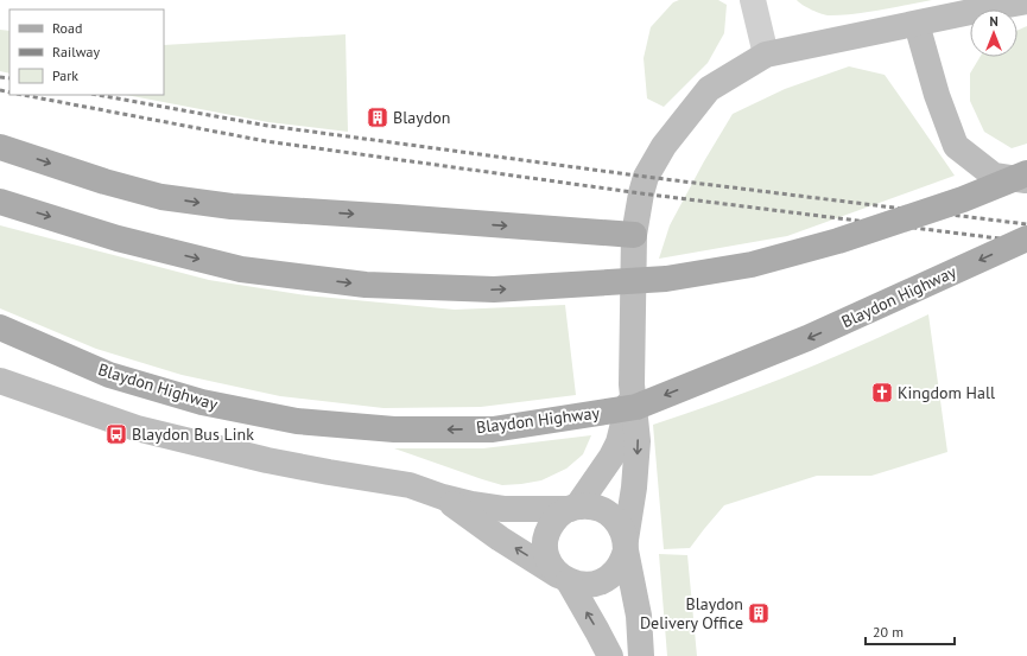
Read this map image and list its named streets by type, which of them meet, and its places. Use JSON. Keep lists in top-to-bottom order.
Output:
{
  "streets": {
    "main road": ["Blaydon Highway"]
  },
  "places": {
    "building": ["Blaydon", "Blaydon Delivery Office"],
    "church": ["Kingdom Hall"],
    "bus stop": ["Blaydon Bus Link"]
  },
  "legend": ["Road", "Railway", "Park"],
  "scale_bar": "20 m",
  "north": "top"
}
